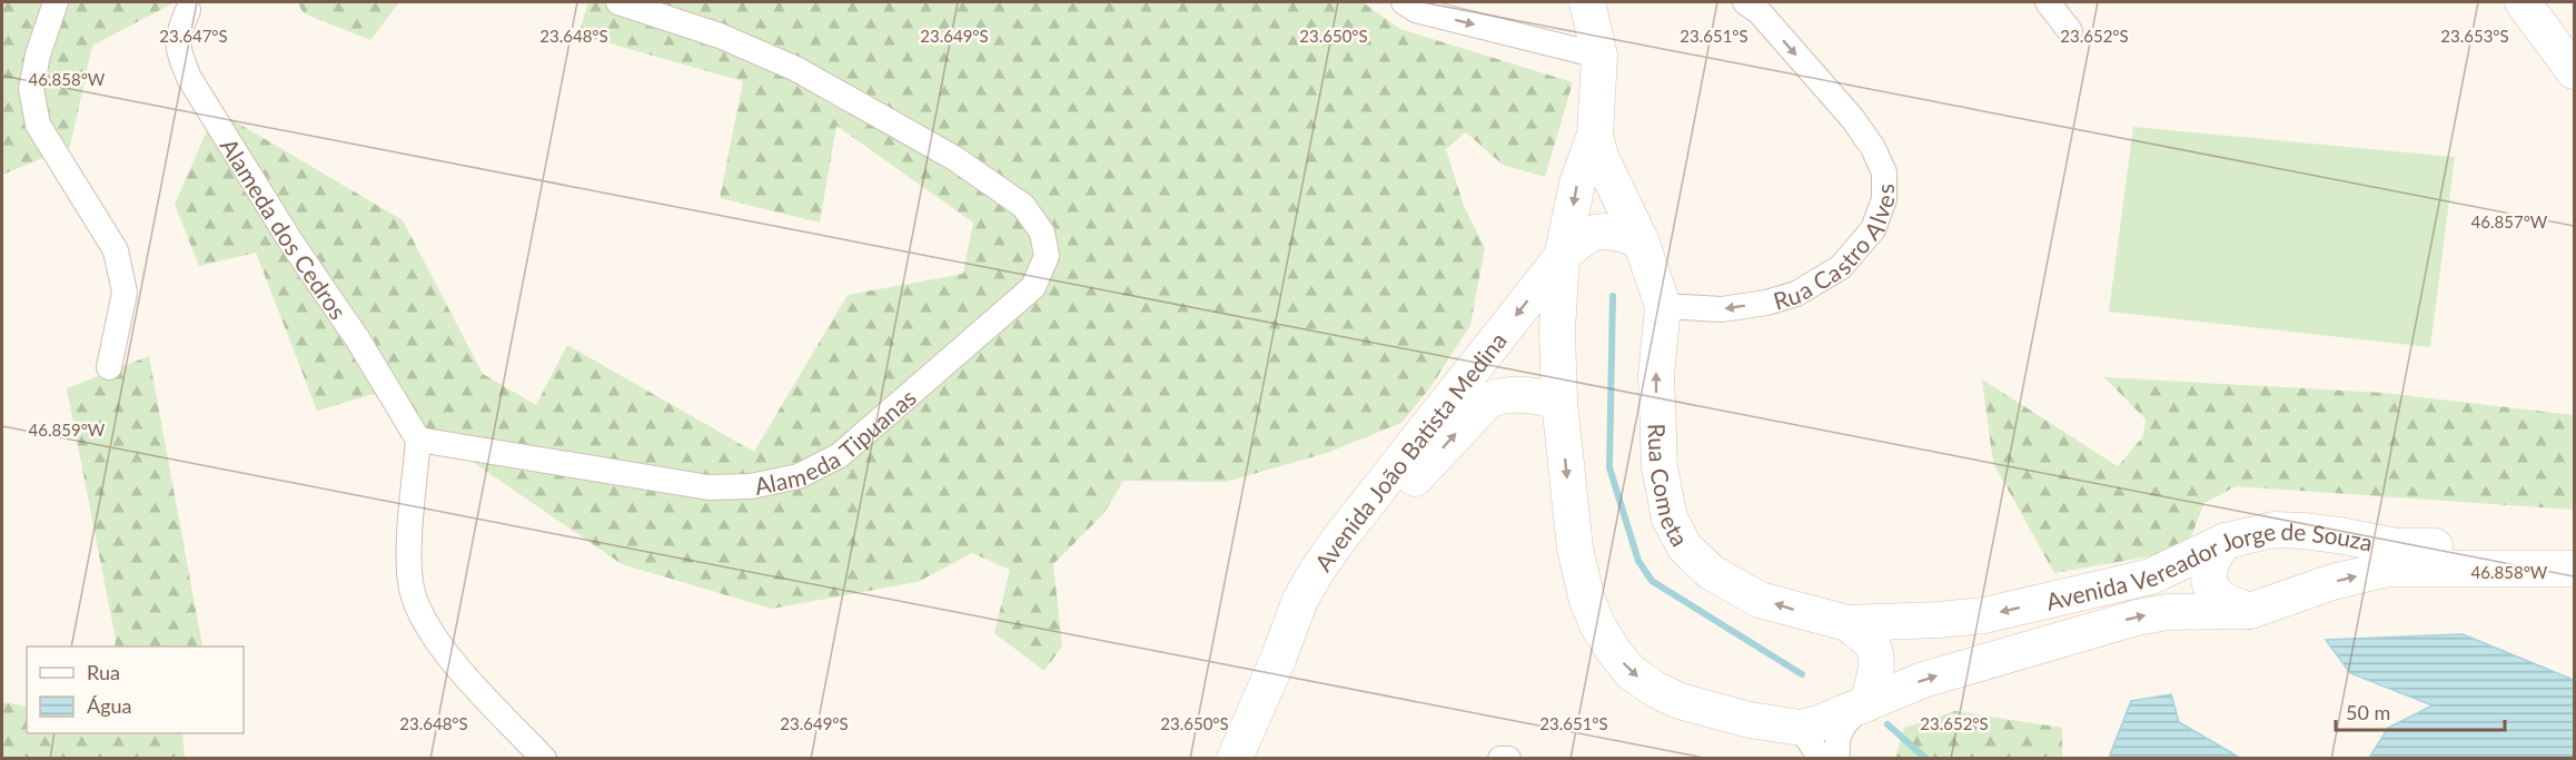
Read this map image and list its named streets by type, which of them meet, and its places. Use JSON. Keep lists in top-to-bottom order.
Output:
{
  "streets": {
    "main road": ["Avenida João Batista Medina", "Rua Cometa", "Avenida Vereador Jorge de Souza"],
    "street": ["Alameda dos Cedros", "Rua Castro Alves", "Alameda Tipuanas"]
  },
  "crossings": [
    ["Alameda dos Cedros", "Alameda Tipuanas"],
    ["Rua Castro Alves", "Rua Cometa"],
    ["Avenida João Batista Medina", "Rua Cometa"],
    ["Rua Cometa", "Avenida Vereador Jorge de Souza"]
  ],
  "one_way": ["Rua Cometa"],
  "legend": ["Rua", "Água"],
  "scale_bar": "50 m",
  "coordinates": [
    "23.647°S",
    "23.648°S",
    "23.649°S",
    "23.650°S",
    "23.651°S",
    "23.652°S",
    "23.653°S",
    "46.858°W",
    "46.857°W",
    "46.859°W"
  ]
}
